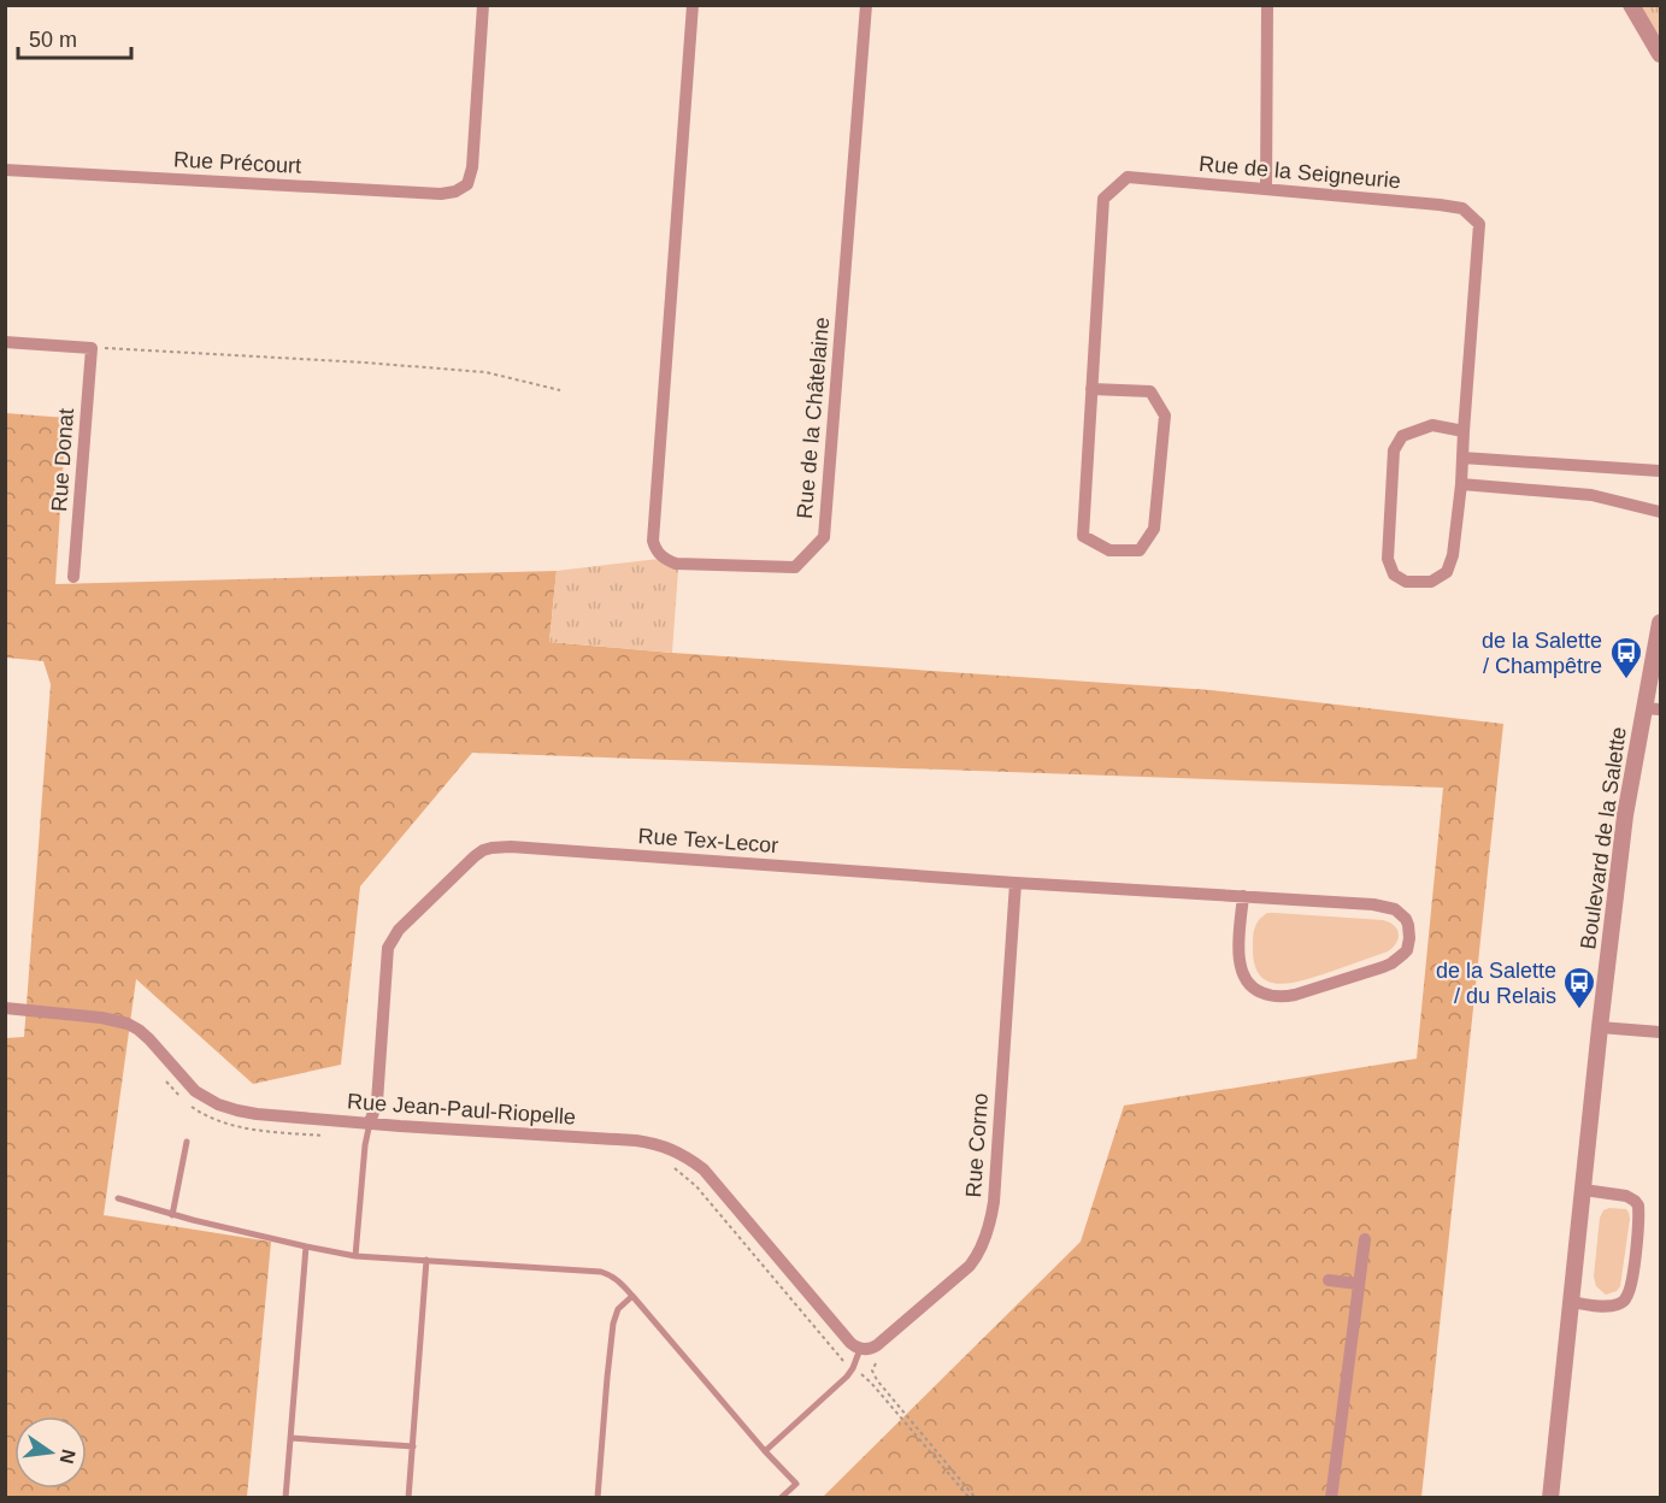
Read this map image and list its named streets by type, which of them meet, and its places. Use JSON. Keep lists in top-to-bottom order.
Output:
{
  "streets": {
    "street": [
      "Rue Précourt",
      "Rue de la Seigneurie",
      "Rue de la Châtelaine",
      "Rue Donat",
      "Boulevard de la Salette",
      "Rue Tex-Lecor",
      "Rue Jean-Paul-Riopelle",
      "Rue Corno"
    ]
  },
  "crossings": [
    ["Rue Tex-Lecor", "Rue Jean-Paul-Riopelle"],
    ["Rue Tex-Lecor", "Rue Corno"],
    ["Rue Jean-Paul-Riopelle", "Rue Corno"]
  ],
  "places": {
    "bus stop": ["de la Salette / Champêtre", "de la Salette / du Relais"]
  },
  "scale_bar": "50 m",
  "north": "right"
}
